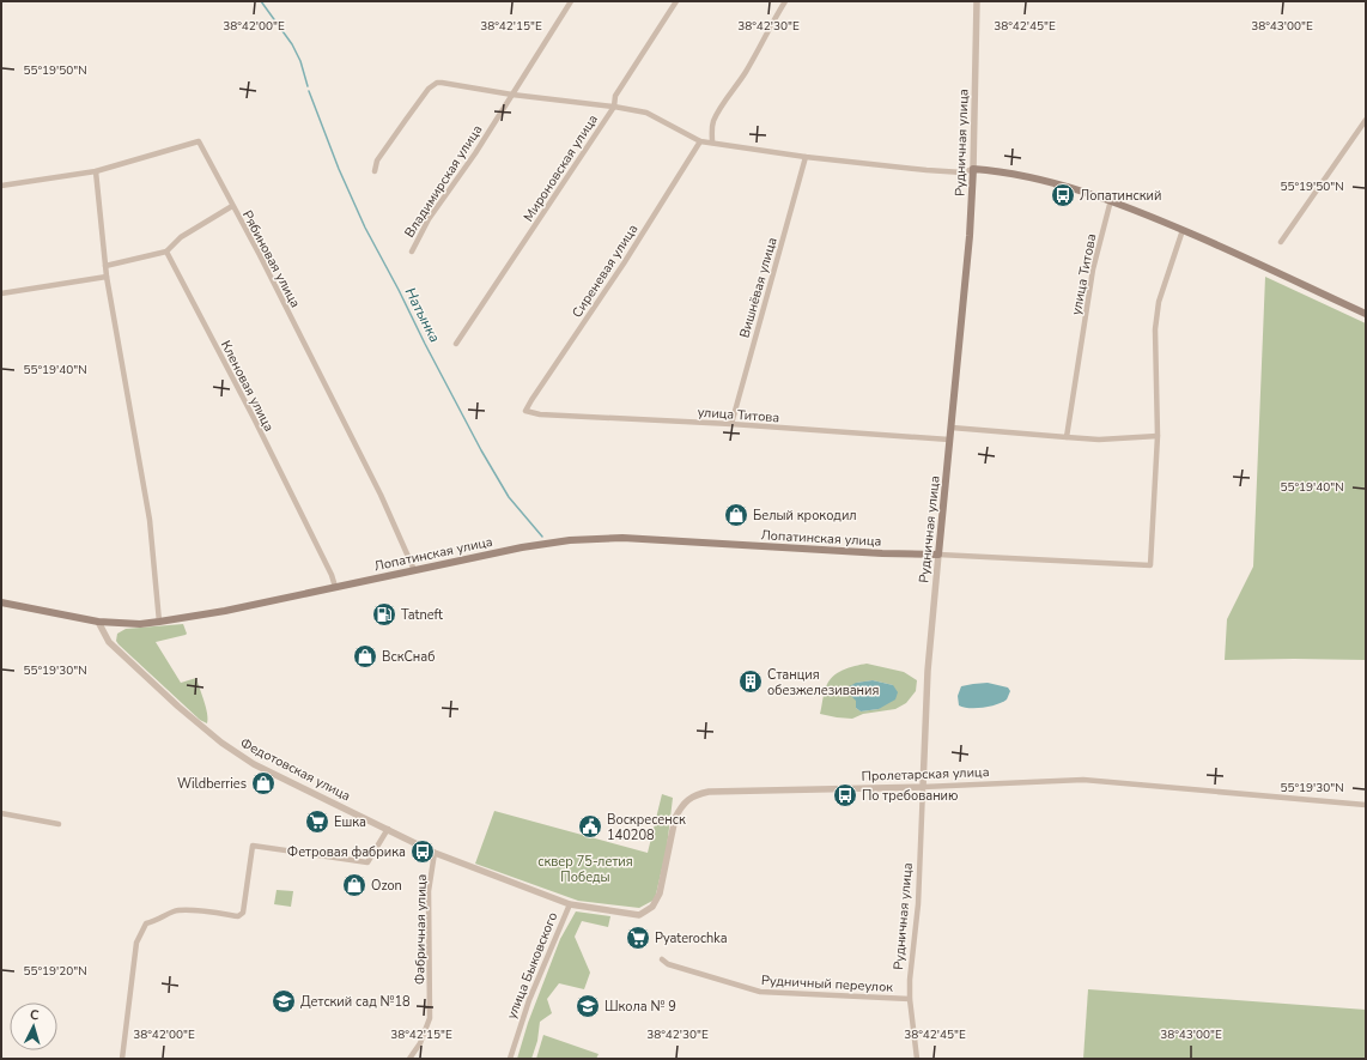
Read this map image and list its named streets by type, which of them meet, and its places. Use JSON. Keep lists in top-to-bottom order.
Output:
{
  "streets": {
    "main road": ["Рудничная улица", "Лопатинская улица"],
    "street": [
      "Мироновская улица",
      "Владимирская улица",
      "Рябиновая улица",
      "Сиреневая улица",
      "улица Титова",
      "Вишнёвая улица",
      "Кленовая улица",
      "Федотовская улица",
      "Пролетарская улица",
      "Фабричная улица",
      "улица Быковского",
      "Рудничный переулок"
    ]
  },
  "crossings": [
    ["Рудничная улица", "улица Титова"],
    ["Рудничная улица", "Лопатинская улица"],
    ["Рудничная улица", "Пролетарская улица"],
    ["Рудничная улица", "Рудничный переулок"],
    ["Рябиновая улица", "Лопатинская улица"],
    ["Сиреневая улица", "улица Титова"],
    ["улица Титова", "Вишнёвая улица"],
    ["Кленовая улица", "Лопатинская улица"],
    ["Федотовская улица", "улица Быковского"],
    ["Пролетарская улица", "улица Быковского"],
    ["Фабричная улица", "улица Быковского"]
  ],
  "water": ["Натынка"],
  "parks": ["сквер 75-летия Победы"],
  "places": {
    "bus stop": ["Лопатинский", "По требованию", "Фетровая фабрика"],
    "shop": [
      "Белый крокодил",
      "ВскСнаб",
      "Wildberries",
      "Ozon"
    ],
    "fuel station": ["Tatneft"],
    "building": ["Станция обезжелезивания"],
    "supermarket": ["Ешка", "Pyaterochka"],
    "public building": ["Воскресенск 140208"],
    "school or university": ["Детский сад №18", "Школа № 9"]
  },
  "north": "top",
  "coordinates": [
    "38°42'00\"E",
    "38°42'15\"E",
    "38°42'30\"E",
    "38°42'45\"E",
    "38°43'00\"E",
    "55°19'50\"N",
    "55°19'40\"N",
    "55°19'30\"N",
    "55°19'20\"N"
  ]
}
